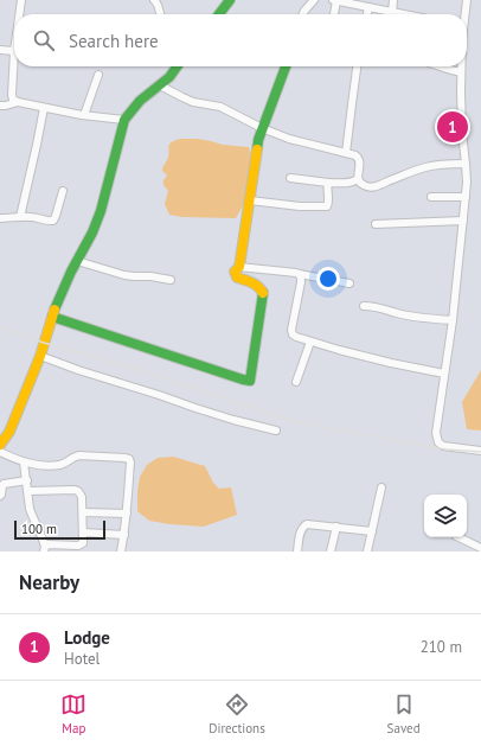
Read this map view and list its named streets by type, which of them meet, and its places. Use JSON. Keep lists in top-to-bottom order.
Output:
{
  "scale_bar": "100 m",
  "page": {
    "search": "Search here",
    "pins": "1",
    "scale": "100 m",
    "heading": "Nearby",
    "list": [
      {
        "mark": "1",
        "name": "Lodge",
        "note": "Hotel",
        "value": "210 m"
      }
    ],
    "nav": ["Map", "Directions", "Saved"]
  }
}
